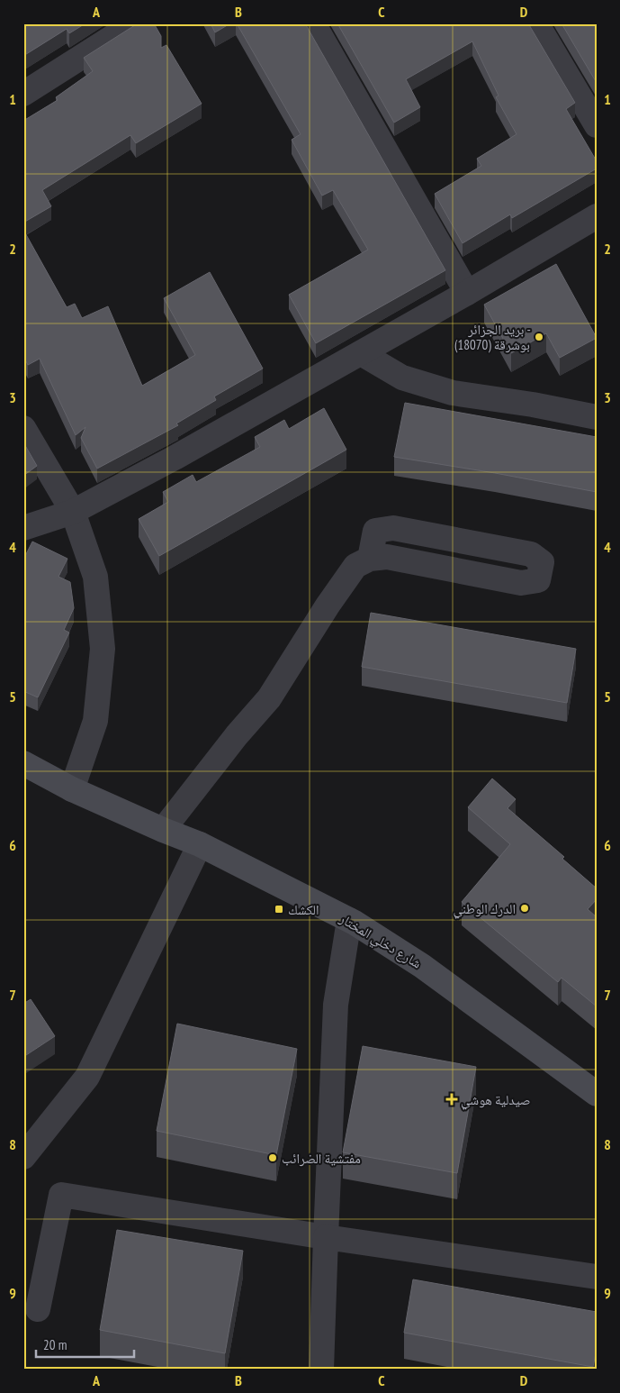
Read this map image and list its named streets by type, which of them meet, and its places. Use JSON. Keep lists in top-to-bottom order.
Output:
{
  "streets": {
    "main road": ["شارع دخلي المختار"]
  },
  "places": {
    "other": ["بريد الجزائر - بوشرقة (18070)", "الدرك الوطني", "مفتشية الضرائب"],
    "transit": ["الكشك"],
    "health": ["صيدلية هوشي"]
  },
  "scale_bar": "20 m",
  "grid": {
    "columns": [
      "A",
      "B",
      "C",
      "D"
    ],
    "rows": [
      "1",
      "2",
      "3",
      "4",
      "5",
      "6",
      "7",
      "8",
      "9"
    ]
  }
}
